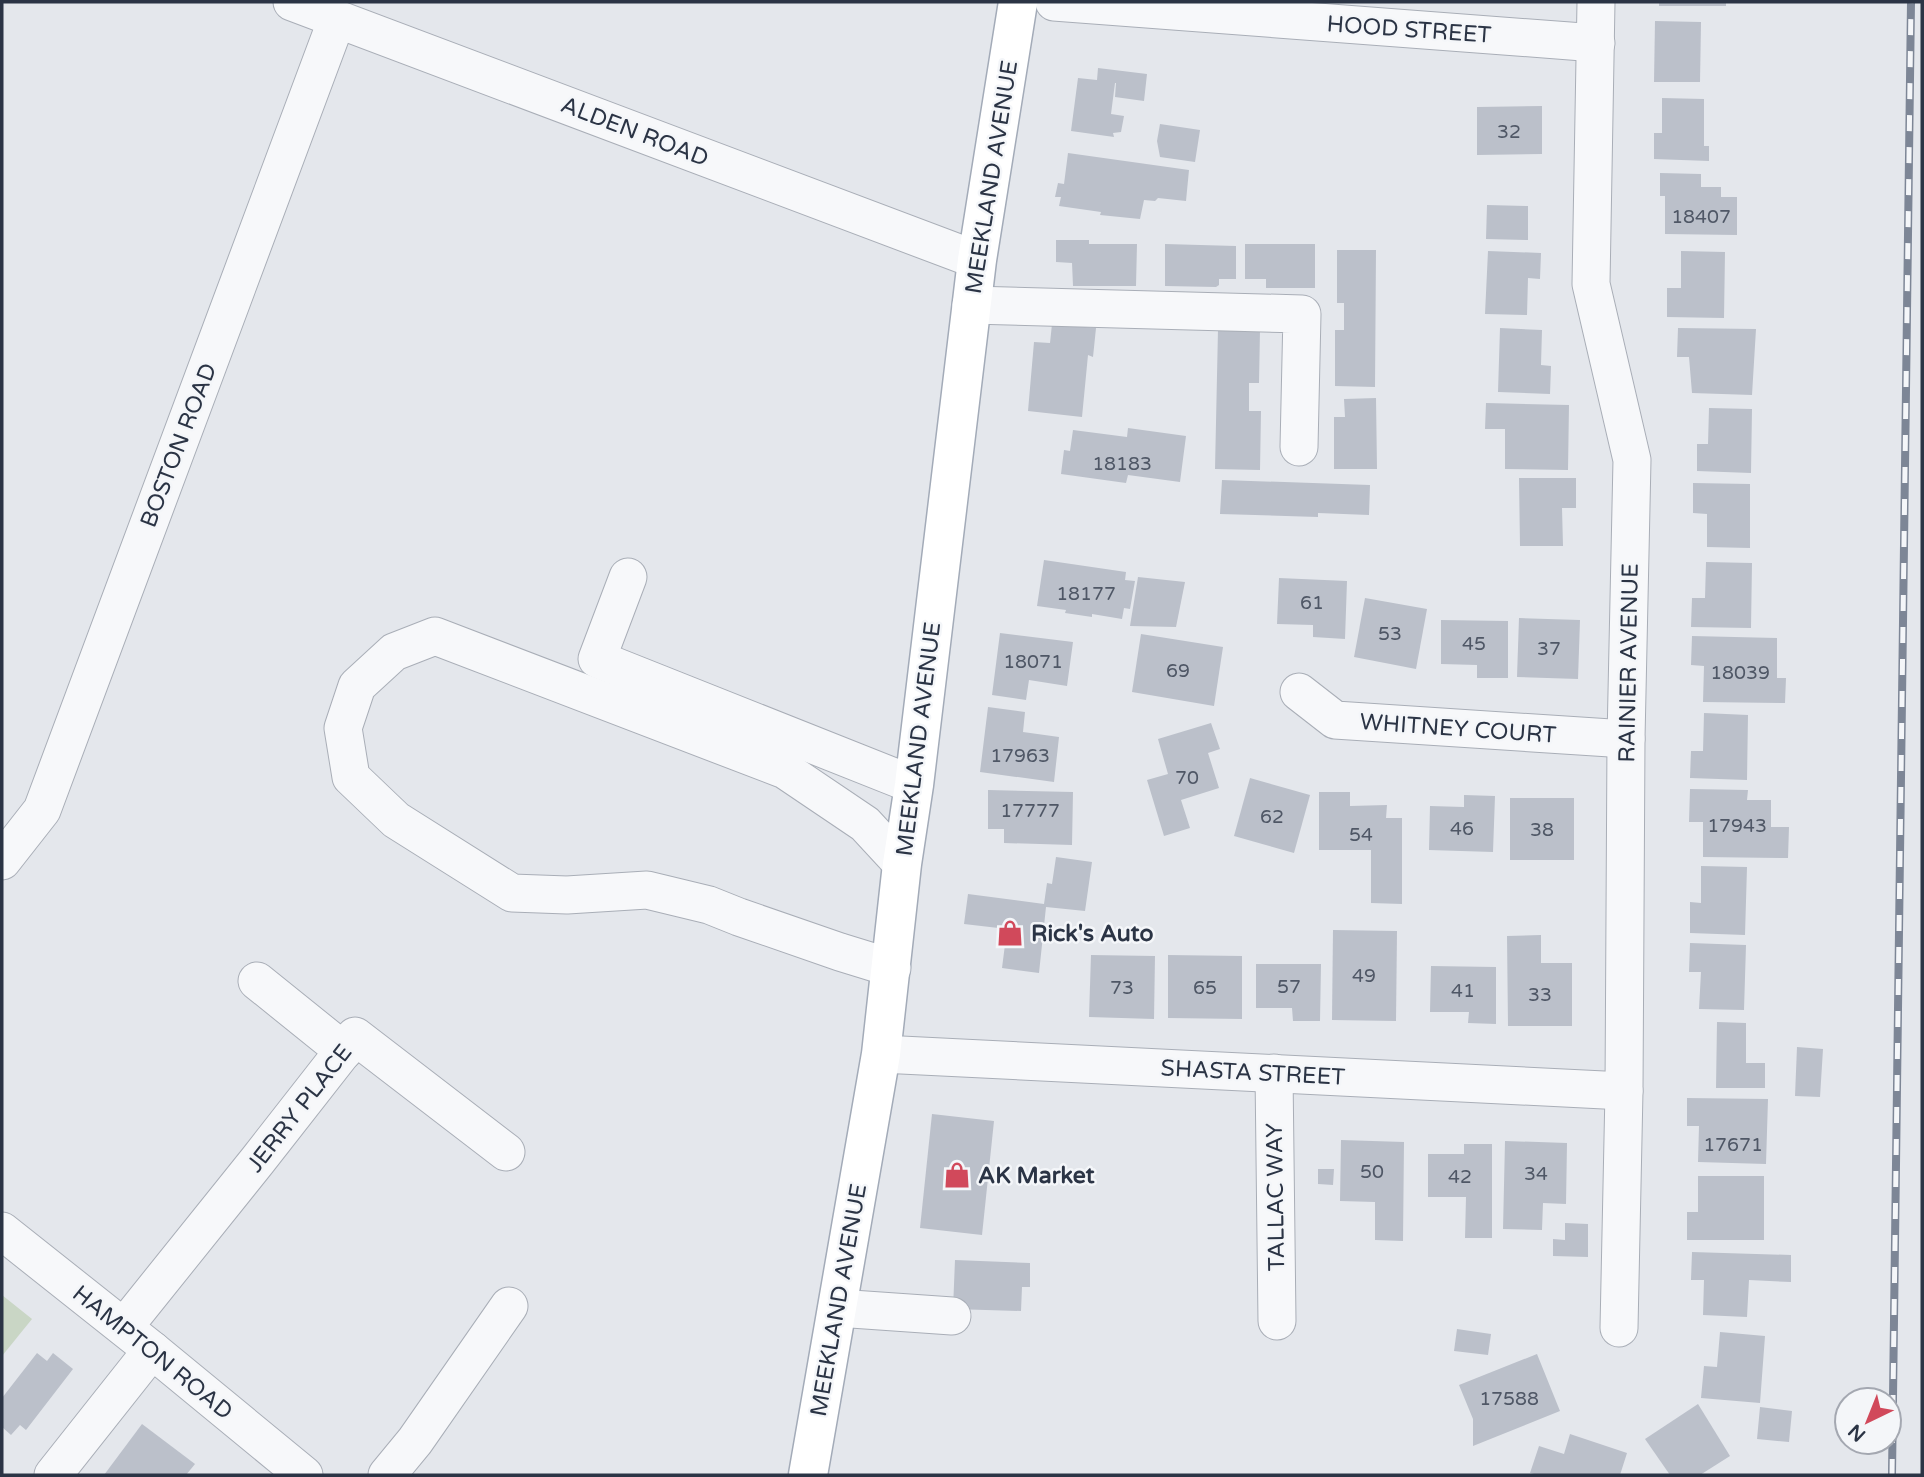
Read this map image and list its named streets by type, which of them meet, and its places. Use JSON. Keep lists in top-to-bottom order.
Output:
{
  "streets": {
    "main road": ["MEEKLAND AVENUE"],
    "street": [
      "HOOD STREET",
      "ALDEN ROAD",
      "BOSTON ROAD",
      "RAINIER AVENUE",
      "WHITNEY COURT",
      "SHASTA STREET",
      "JERRY PLACE",
      "TALLAC WAY",
      "HAMPTON ROAD"
    ]
  },
  "crossings": [
    ["HOOD STREET", "RAINIER AVENUE"],
    ["ALDEN ROAD", "MEEKLAND AVENUE"],
    ["ALDEN ROAD", "BOSTON ROAD"],
    ["MEEKLAND AVENUE", "SHASTA STREET"],
    ["RAINIER AVENUE", "WHITNEY COURT"],
    ["RAINIER AVENUE", "SHASTA STREET"],
    ["SHASTA STREET", "TALLAC WAY"],
    ["JERRY PLACE", "HAMPTON ROAD"]
  ],
  "places": {
    "shop": ["Rick's Auto", "AK Market"]
  },
  "house_numbers": [
    "32",
    "18407",
    "18183",
    "18177",
    "61",
    "53",
    "45",
    "37",
    "18071",
    "69",
    "18039",
    "17963",
    "70",
    "17777",
    "62",
    "17943",
    "46",
    "38",
    "54",
    "49",
    "57",
    "73",
    "65",
    "41",
    "33",
    "17671",
    "50",
    "34",
    "42",
    "17588"
  ],
  "north": "bottom left"
}
